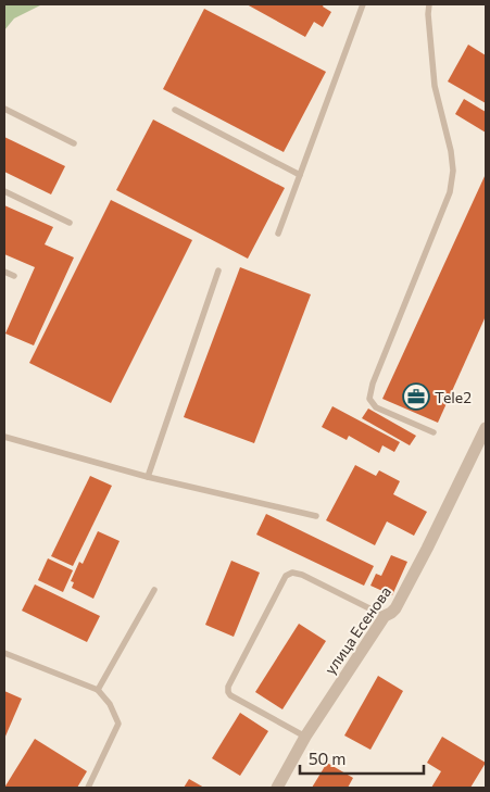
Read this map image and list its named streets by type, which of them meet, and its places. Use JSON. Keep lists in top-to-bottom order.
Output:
{
  "streets": {
    "street": ["улица Есенова"]
  },
  "places": {
    "office": ["Tele2"]
  },
  "scale_bar": "50 m"
}
